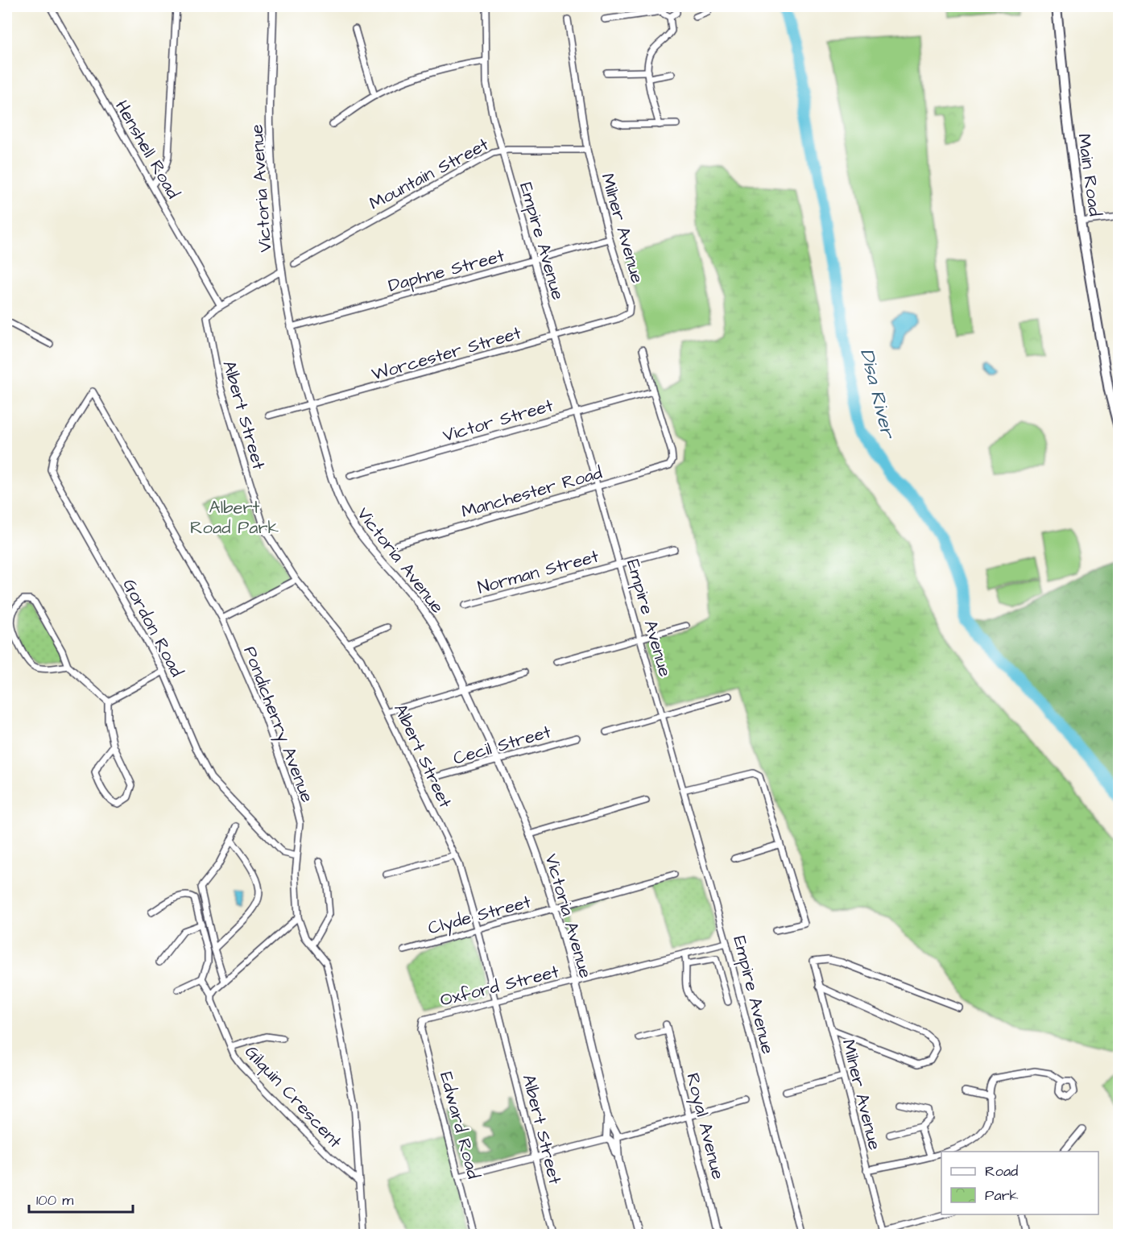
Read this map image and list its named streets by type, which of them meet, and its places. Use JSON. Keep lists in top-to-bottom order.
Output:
{
  "streets": {
    "main road": ["Main Road"],
    "street": [
      "Henshell Road",
      "Mountain Street",
      "Victoria Avenue",
      "Milner Avenue",
      "Empire Avenue",
      "Daphne Street",
      "Worcester Street",
      "Albert Street",
      "Victor Street",
      "Manchester Road",
      "Norman Street",
      "Gordon Road",
      "Pondicherry Avenue",
      "Cecil Street",
      "Clyde Street",
      "Oxford Street",
      "Gilquin Crescent",
      "Edward Road",
      "Royal Avenue"
    ]
  },
  "crossings": [
    ["Henshell Road", "Albert Street"],
    ["Mountain Street", "Milner Avenue"],
    ["Mountain Street", "Empire Avenue"],
    ["Victoria Avenue", "Daphne Street"],
    ["Victoria Avenue", "Worcester Street"],
    ["Victoria Avenue", "Cecil Street"],
    ["Victoria Avenue", "Clyde Street"],
    ["Victoria Avenue", "Oxford Street"],
    ["Milner Avenue", "Daphne Street"],
    ["Milner Avenue", "Worcester Street"],
    ["Empire Avenue", "Daphne Street"],
    ["Empire Avenue", "Worcester Street"],
    ["Empire Avenue", "Victor Street"],
    ["Empire Avenue", "Manchester Road"],
    ["Empire Avenue", "Norman Street"],
    ["Empire Avenue", "Oxford Street"],
    ["Albert Street", "Clyde Street"],
    ["Albert Street", "Oxford Street"],
    ["Victor Street", "Manchester Road"],
    ["Gordon Road", "Pondicherry Avenue"],
    ["Pondicherry Avenue", "Gilquin Crescent"],
    ["Oxford Street", "Edward Road"]
  ],
  "water": ["Disa River"],
  "parks": ["Albert Road Park"],
  "legend": ["Road", "Park"],
  "scale_bar": "100 m"
}
